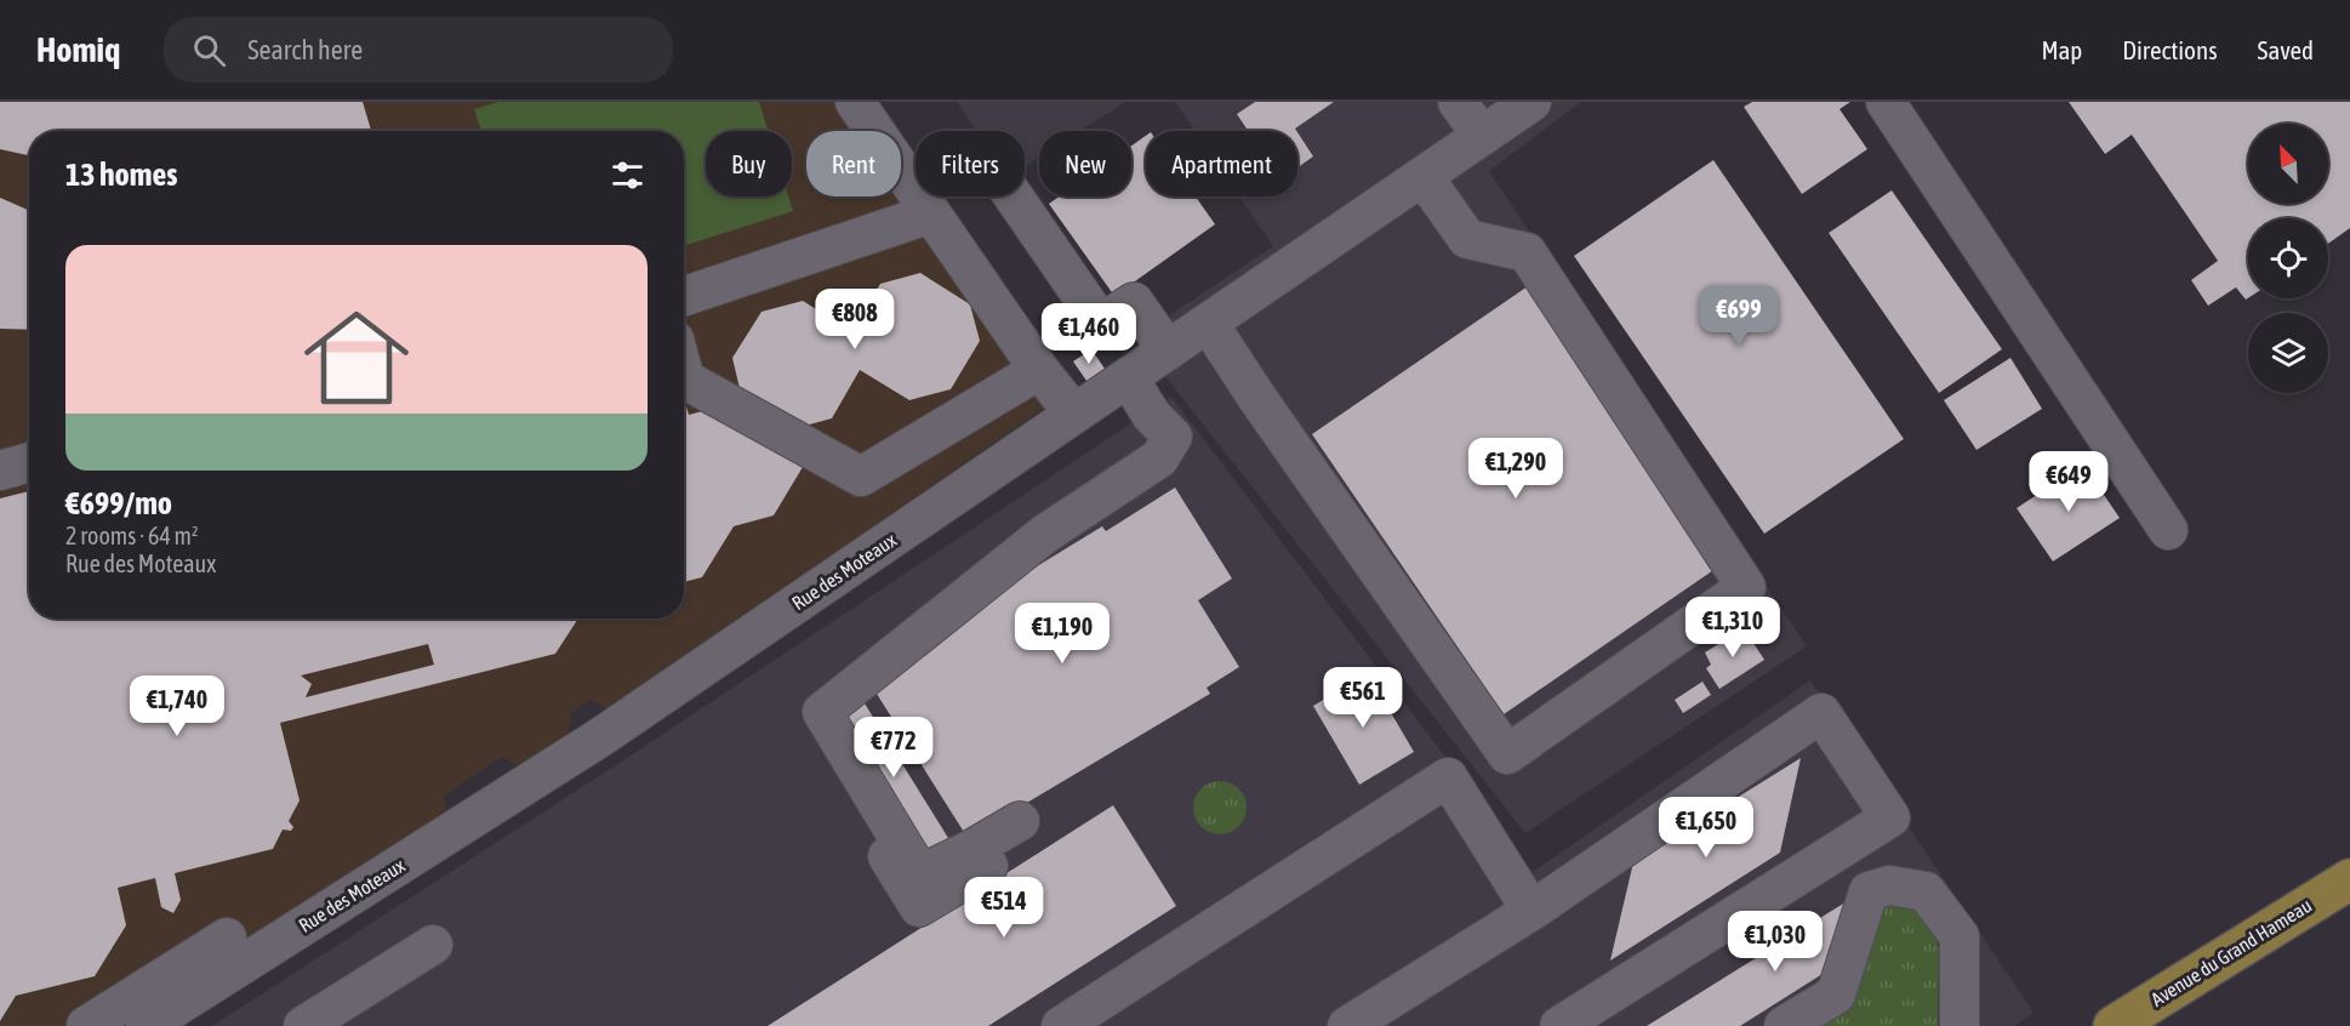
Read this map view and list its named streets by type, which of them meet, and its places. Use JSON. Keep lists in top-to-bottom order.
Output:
{
  "streets": {
    "main road": ["Avenue du Grand Hameau"],
    "street": ["Rue des Moteaux"]
  },
  "north": "top left",
  "page": {
    "header": "Homiq",
    "search": "Search here",
    "nav": ["Map", "Directions", "Saved"],
    "chip": [
      "Buy",
      "Rent",
      "Filters",
      "New",
      "Apartment"
    ],
    "heading": "13 homes",
    "list": [
      {
        "name": "€699/mo",
        "note": "2 rooms · 64 m² · Rue des Moteaux"
      }
    ],
    "price": [
      "€699",
      "€808",
      "€1,460",
      "€1,290",
      "€649",
      "€1,310",
      "€1,190",
      "€561",
      "€1,740",
      "€772",
      "€1,650",
      "€514",
      "€1,030"
    ]
  }
}
